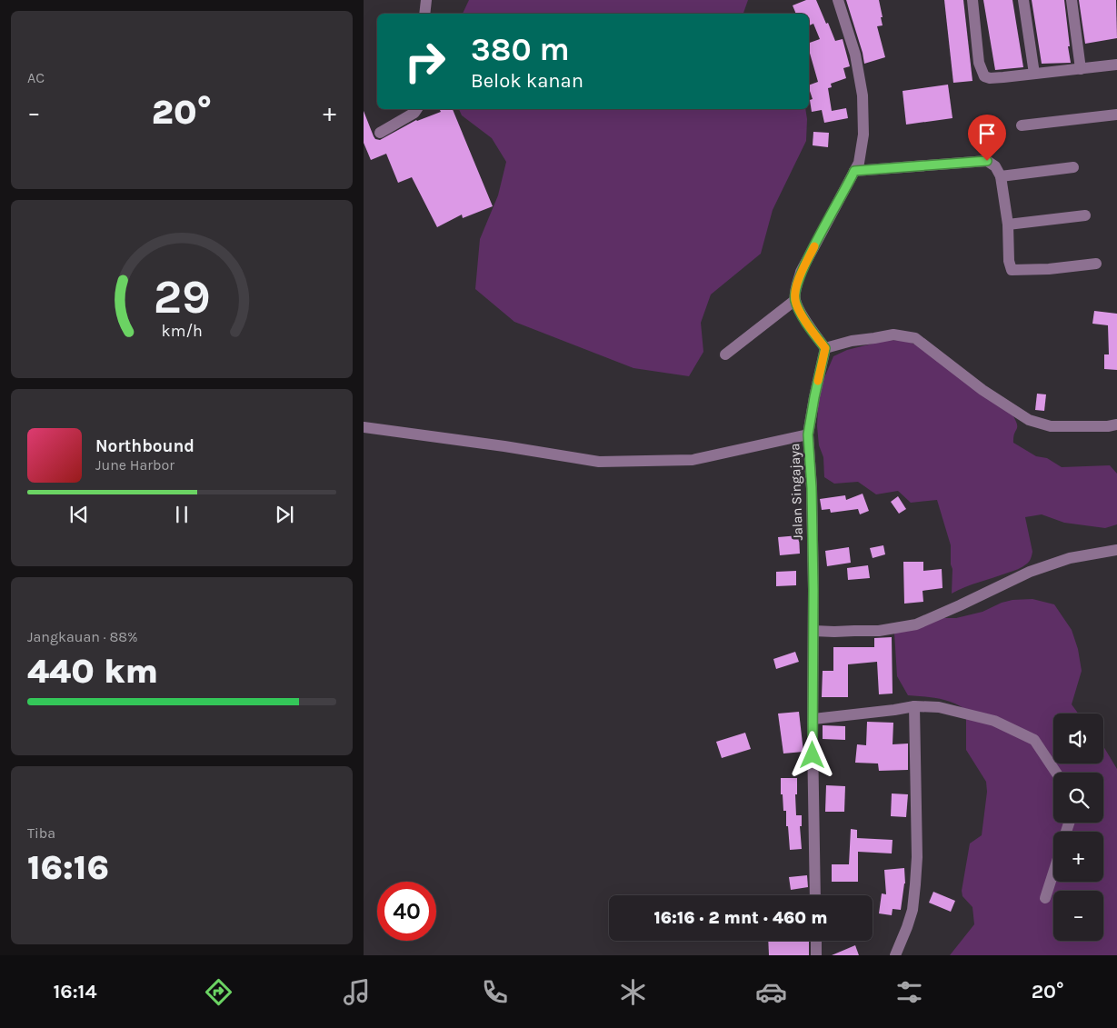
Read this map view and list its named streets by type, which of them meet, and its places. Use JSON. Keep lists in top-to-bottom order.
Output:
{
  "streets": {
    "street": ["Jalan Singajaya"]
  },
  "page": {
    "tile": [
      "AC",
      ["Jangkauan · 88%", "440 km"],
      ["Tiba", "16:16"]
    ],
    "turn": ["380 m", "Belok kanan"],
    "heat": ["−", "20°", "+"],
    "song": ["Northbound", "June Harbor"],
    "map_buttons": ["+", "−"],
    "limit": "40",
    "trip": "16:16 · 2 mnt · 460 m",
    "tabs": ["16:14", "20°"],
    "gauge": ["29", "km/h"]
  }
}
